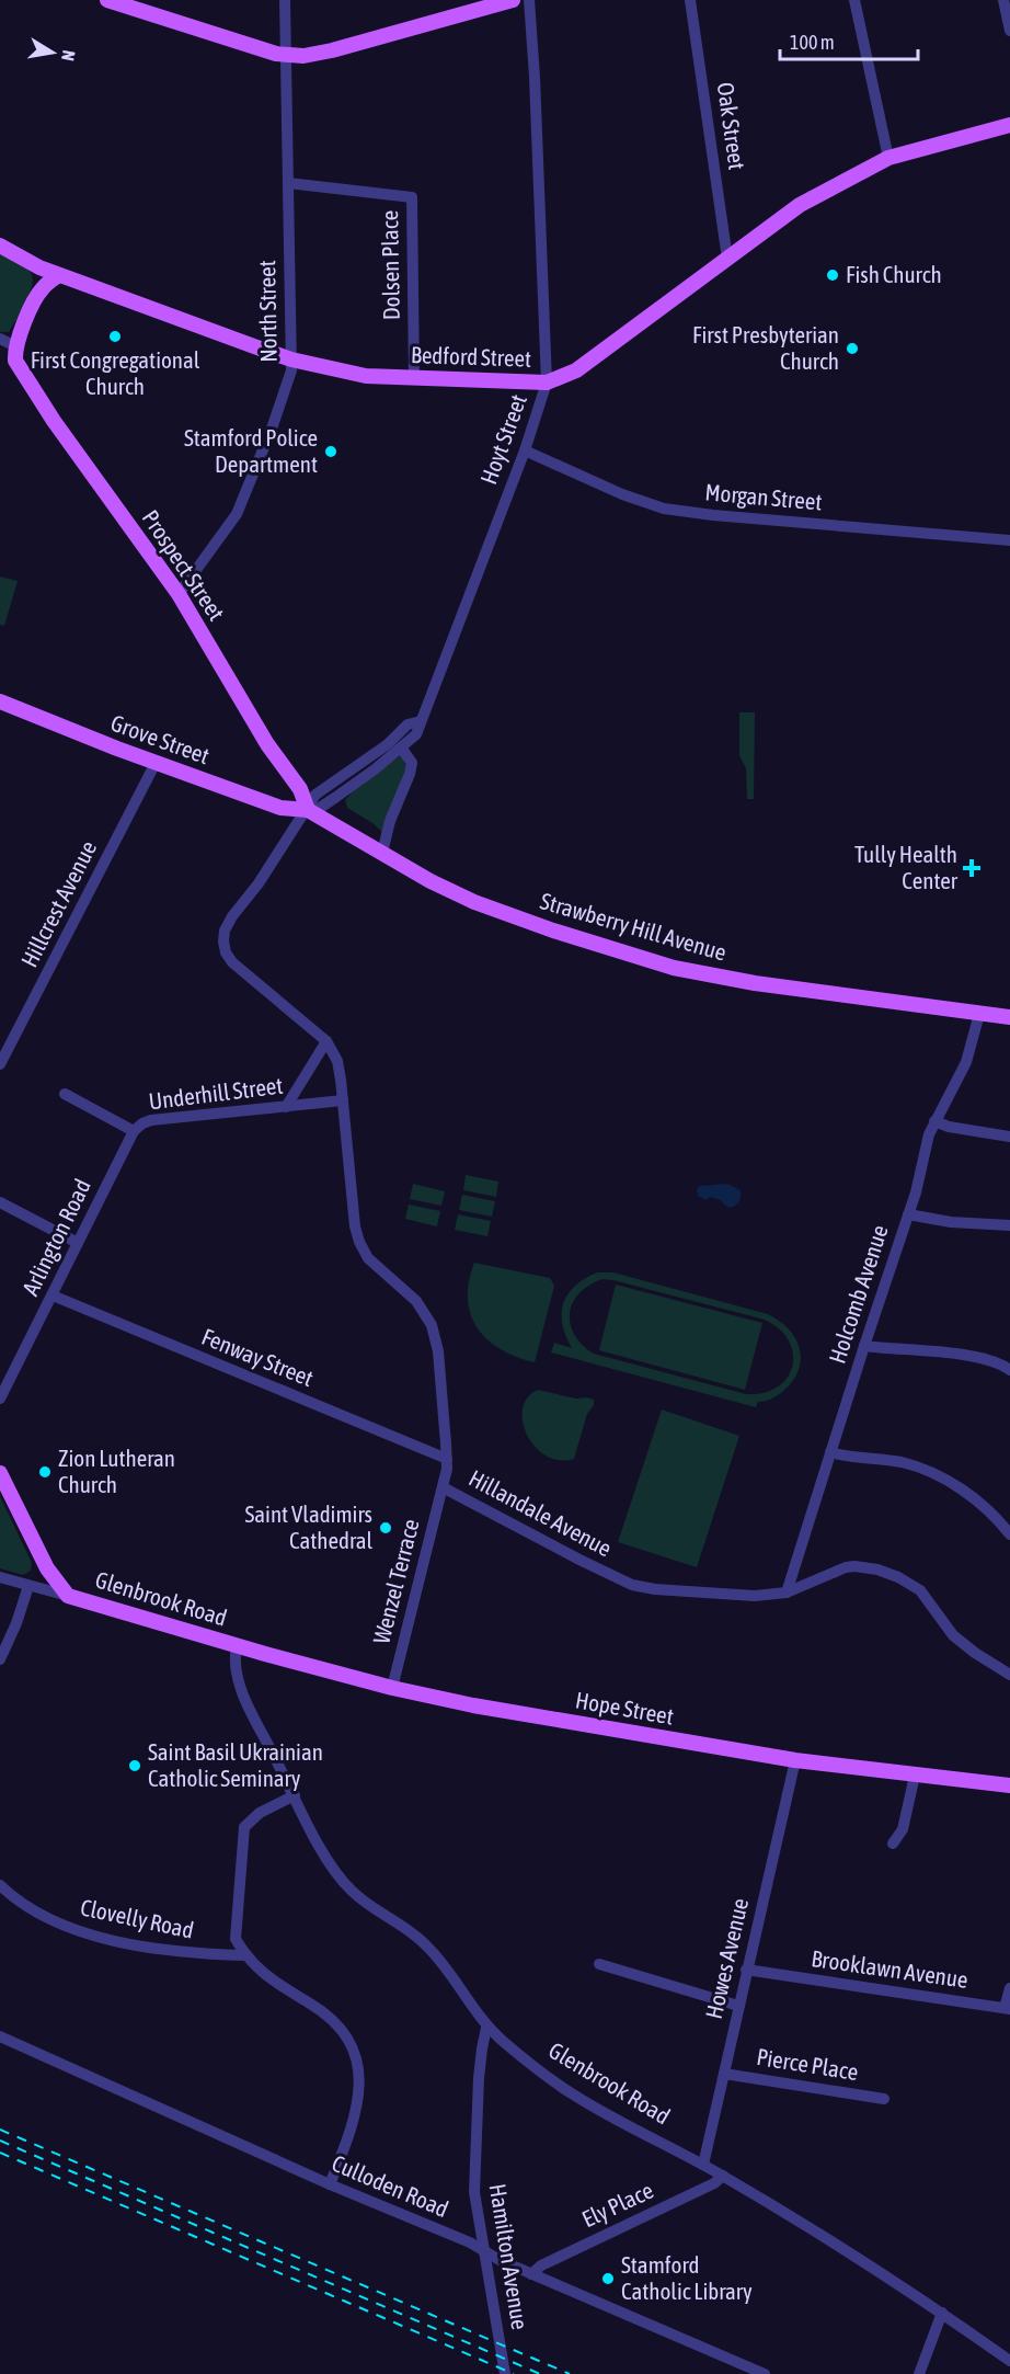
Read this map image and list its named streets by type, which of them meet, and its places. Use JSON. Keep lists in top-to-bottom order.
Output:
{
  "streets": {
    "main road": [
      "Bedford Street",
      "Prospect Street",
      "Grove Street",
      "Strawberry Hill Avenue",
      "Glenbrook Road",
      "Hope Street"
    ],
    "street": [
      "Oak Street",
      "Dolsen Place",
      "North Street",
      "Hoyt Street",
      "Morgan Street",
      "Hillcrest Avenue",
      "Underhill Street",
      "Arlington Road",
      "Holcomb Avenue",
      "Fenway Street",
      "Hillandale Avenue",
      "Wenzel Terrace",
      "Clovelly Road",
      "Howes Avenue",
      "Brooklawn Avenue",
      "Pierce Place",
      "Culloden Road",
      "Ely Place",
      "Hamilton Avenue"
    ]
  },
  "crossings": [
    ["Oak Street", "Bedford Street"],
    ["Dolsen Place", "North Street"],
    ["Dolsen Place", "Bedford Street"],
    ["North Street", "Bedford Street"],
    ["North Street", "Prospect Street"],
    ["Bedford Street", "Hoyt Street"],
    ["Hoyt Street", "Morgan Street"],
    ["Hoyt Street", "Prospect Street"],
    ["Hoyt Street", "Grove Street"],
    ["Hoyt Street", "Strawberry Hill Avenue"],
    ["Hoyt Street", "Hillandale Avenue"],
    ["Prospect Street", "Grove Street"],
    ["Prospect Street", "Strawberry Hill Avenue"],
    ["Prospect Street", "Hillandale Avenue"],
    ["Grove Street", "Hillcrest Avenue"],
    ["Grove Street", "Strawberry Hill Avenue"],
    ["Grove Street", "Hillandale Avenue"],
    ["Strawberry Hill Avenue", "Holcomb Avenue"],
    ["Strawberry Hill Avenue", "Hillandale Avenue"],
    ["Underhill Street", "Arlington Road"],
    ["Underhill Street", "Hillandale Avenue"],
    ["Arlington Road", "Fenway Street"],
    ["Holcomb Avenue", "Hillandale Avenue"],
    ["Fenway Street", "Hillandale Avenue"],
    ["Hillandale Avenue", "Wenzel Terrace"],
    ["Wenzel Terrace", "Hope Street"],
    ["Glenbrook Road", "Hope Street"],
    ["Glenbrook Road", "Howes Avenue"],
    ["Glenbrook Road", "Ely Place"],
    ["Glenbrook Road", "Hamilton Avenue"],
    ["Hope Street", "Howes Avenue"],
    ["Howes Avenue", "Brooklawn Avenue"],
    ["Howes Avenue", "Pierce Place"],
    ["Culloden Road", "Ely Place"],
    ["Culloden Road", "Hamilton Avenue"]
  ],
  "places": {
    "other": [
      "Fish Church",
      "First Congregational Church",
      "First Presbyterian Church",
      "Stamford Police Department",
      "Zion Lutheran Church",
      "Saint Vladimirs Cathedral",
      "Saint Basil Ukrainian Catholic Seminary",
      "Stamford Catholic Library"
    ],
    "health": ["Tully Health Center"]
  },
  "scale_bar": "100 m",
  "north": "right"
}
